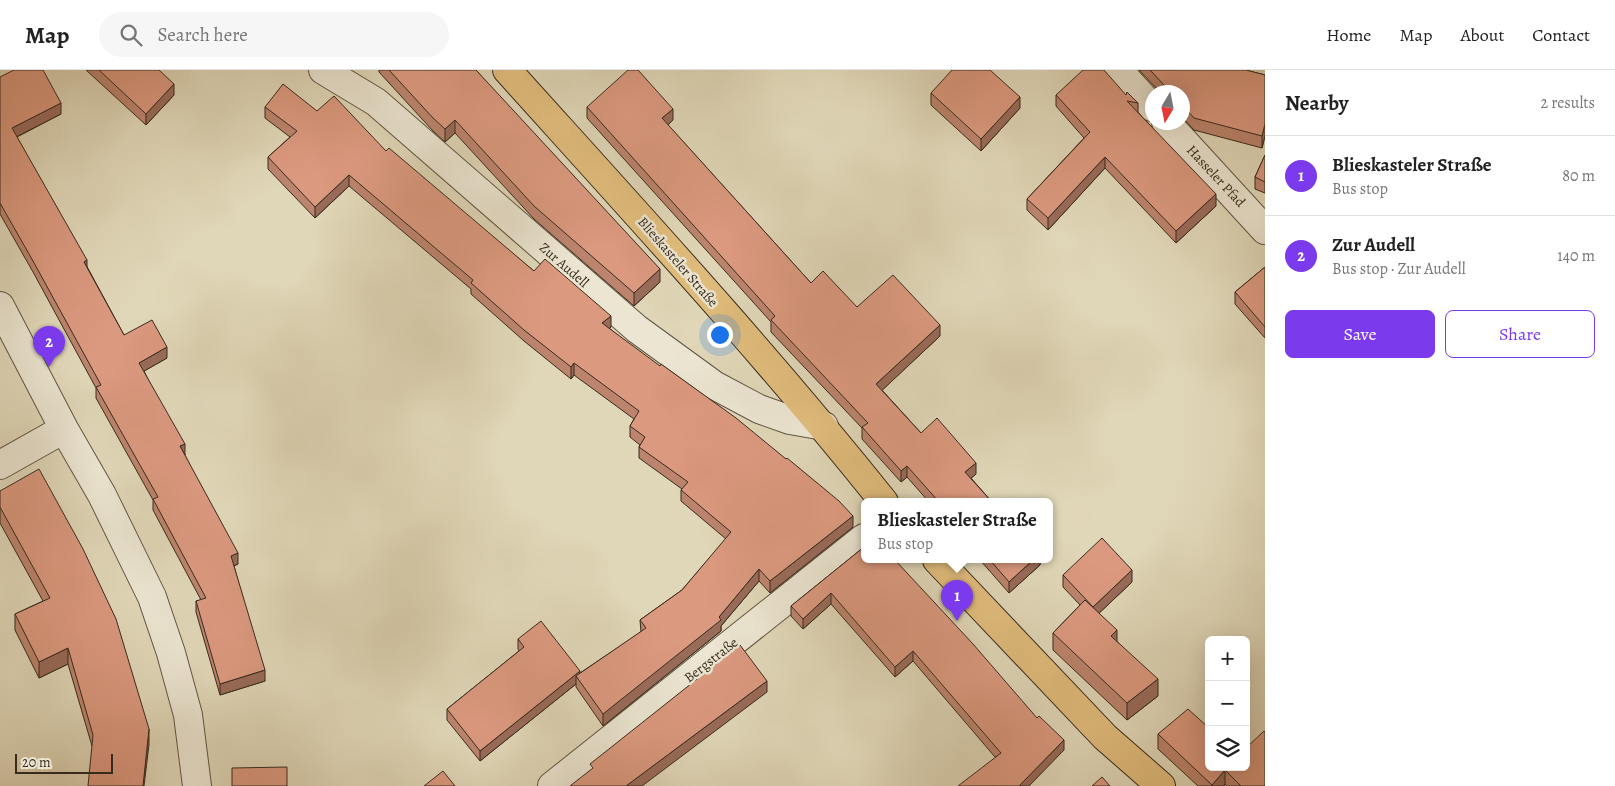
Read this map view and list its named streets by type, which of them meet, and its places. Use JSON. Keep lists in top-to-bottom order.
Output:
{
  "streets": {
    "main road": ["Blieskasteler Straße"],
    "street": ["Hasseler Pfad", "Zur Audell", "Bergstraße"]
  },
  "crossings": [
    ["Blieskasteler Straße", "Zur Audell"]
  ],
  "scale_bar": "20 m",
  "north": "bottom",
  "page": {
    "header": "Map",
    "search": "Search here",
    "nav": [
      "Home",
      "Map",
      "About",
      "Contact"
    ],
    "heading": ["Nearby", "2 results"],
    "list": [
      {
        "mark": "1",
        "name": "Blieskasteler Straße",
        "note": "Bus stop",
        "value": "80 m"
      },
      {
        "mark": "2",
        "name": "Zur Audell",
        "note": "Bus stop · Zur Audell",
        "value": "140 m"
      }
    ],
    "buttons": ["Save", "Share"],
    "pins": ["2", "1"],
    "popup": ["Blieskasteler Straße", "Bus stop"],
    "map_buttons": ["+", "−"],
    "scale": "20 m"
  }
}
